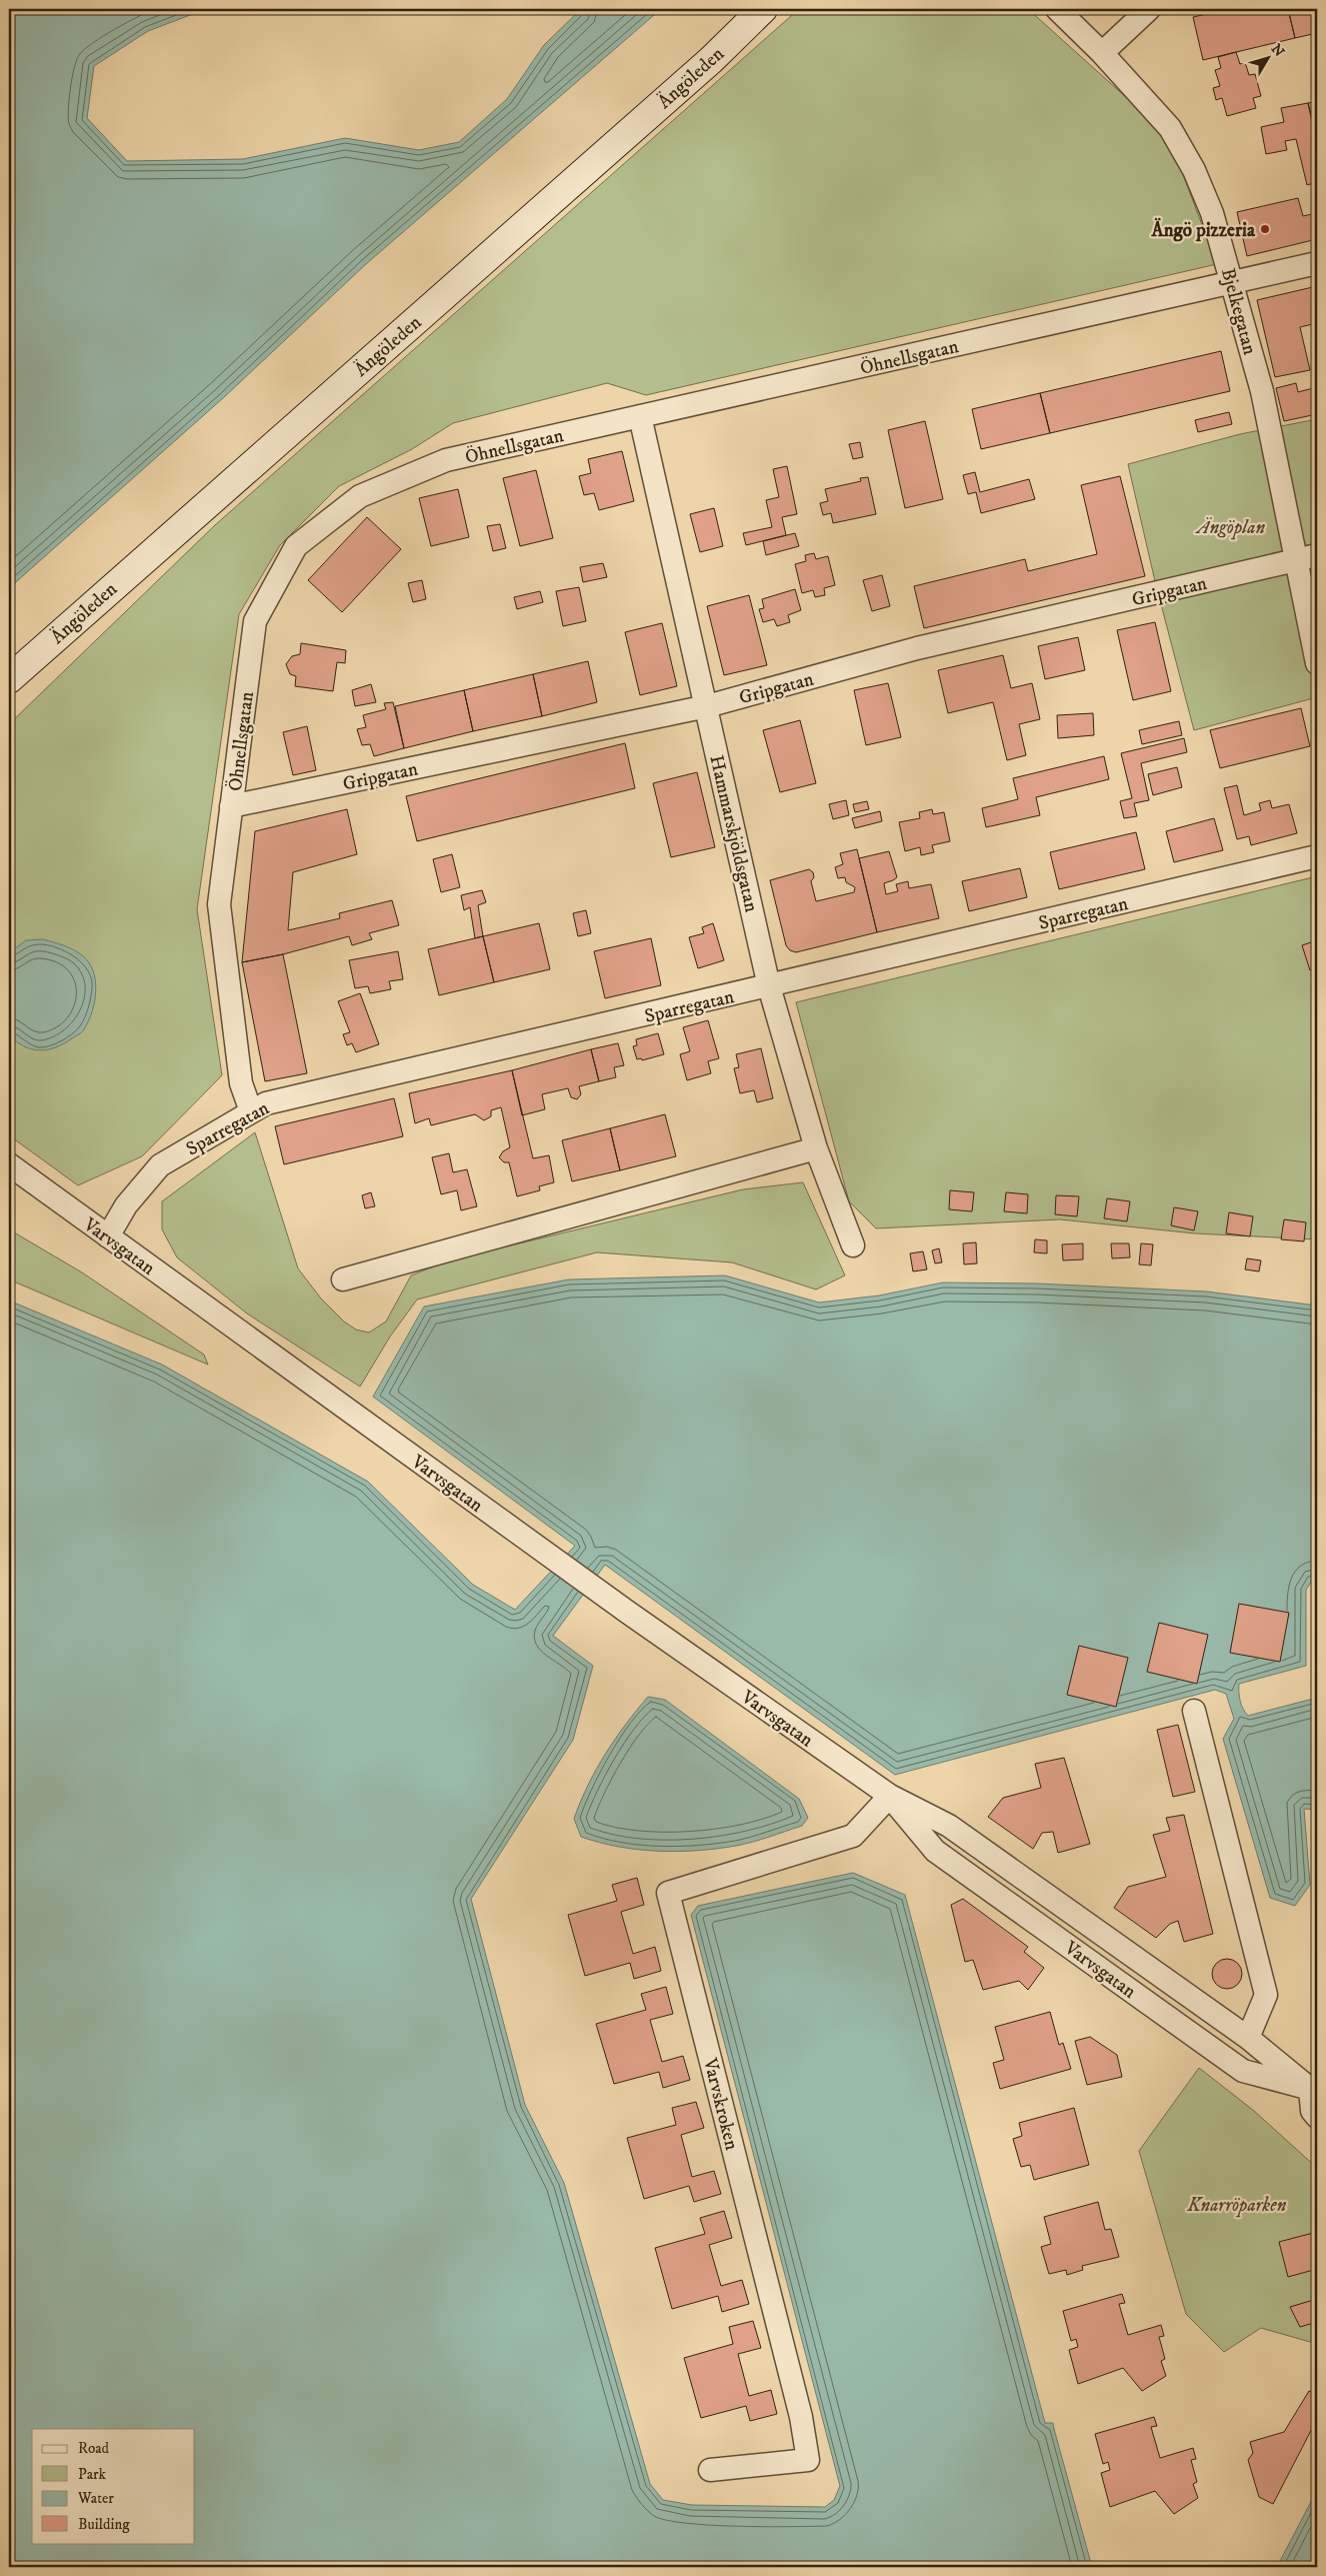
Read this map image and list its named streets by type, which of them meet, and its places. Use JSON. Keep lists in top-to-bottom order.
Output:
{
  "streets": {
    "main road": ["Ängöleden"],
    "street": [
      "Bjelkegatan",
      "Öhnellsgatan",
      "Gripgatan",
      "Hammarskjöldsgatan",
      "Sparregatan",
      "Varvsgatan",
      "Varvskroken"
    ]
  },
  "crossings": [
    ["Bjelkegatan", "Öhnellsgatan"],
    ["Bjelkegatan", "Gripgatan"],
    ["Öhnellsgatan", "Gripgatan"],
    ["Öhnellsgatan", "Hammarskjöldsgatan"],
    ["Öhnellsgatan", "Sparregatan"],
    ["Gripgatan", "Hammarskjöldsgatan"],
    ["Hammarskjöldsgatan", "Sparregatan"],
    ["Sparregatan", "Varvsgatan"],
    ["Varvsgatan", "Varvskroken"]
  ],
  "parks": ["Ängöplan", "Knarröparken"],
  "places": ["Ängö pizzeria"],
  "legend": [
    "Road",
    "Park",
    "Water",
    "Building"
  ],
  "north": "top right"
}
